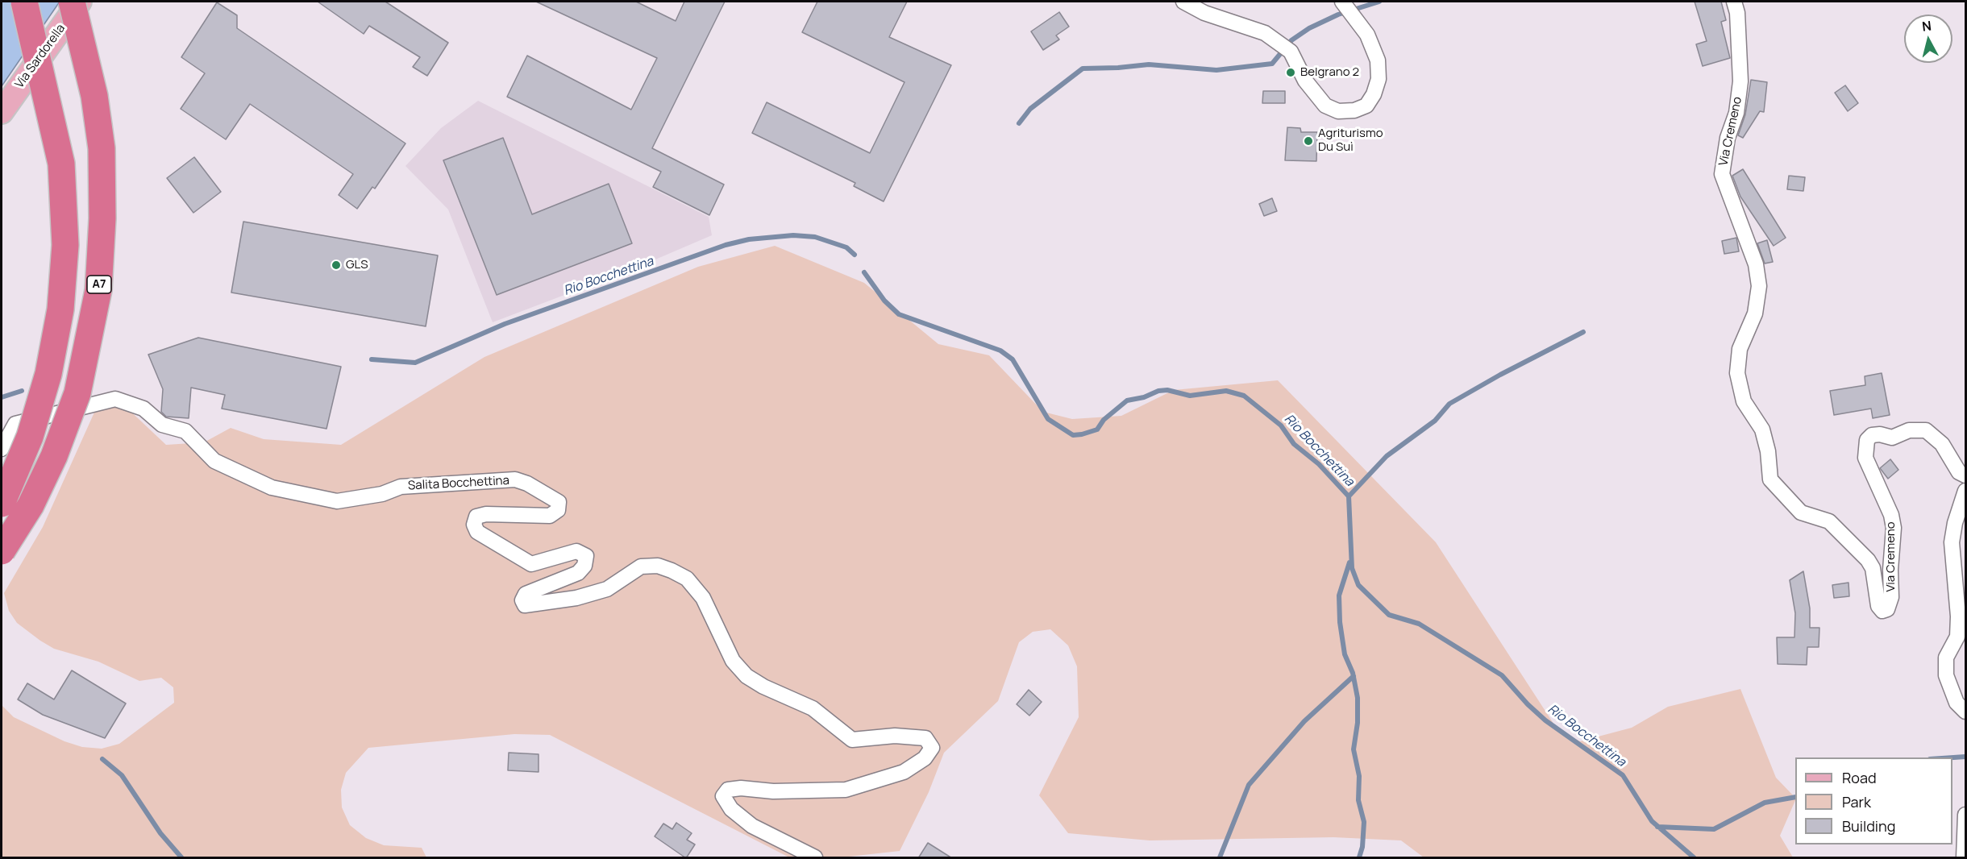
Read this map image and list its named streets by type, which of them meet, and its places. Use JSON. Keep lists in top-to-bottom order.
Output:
{
  "streets": {
    "highway": ["A7"],
    "main road": ["Via Sardorella"],
    "street": ["Via Cremeno", "Salita Bocchettina"]
  },
  "water": ["Rio Bocchettina"],
  "places": ["Belgrano 2", "Agriturismo Du Suì", "GLS"],
  "legend": ["Road", "Park", "Building"],
  "north": "top"
}
